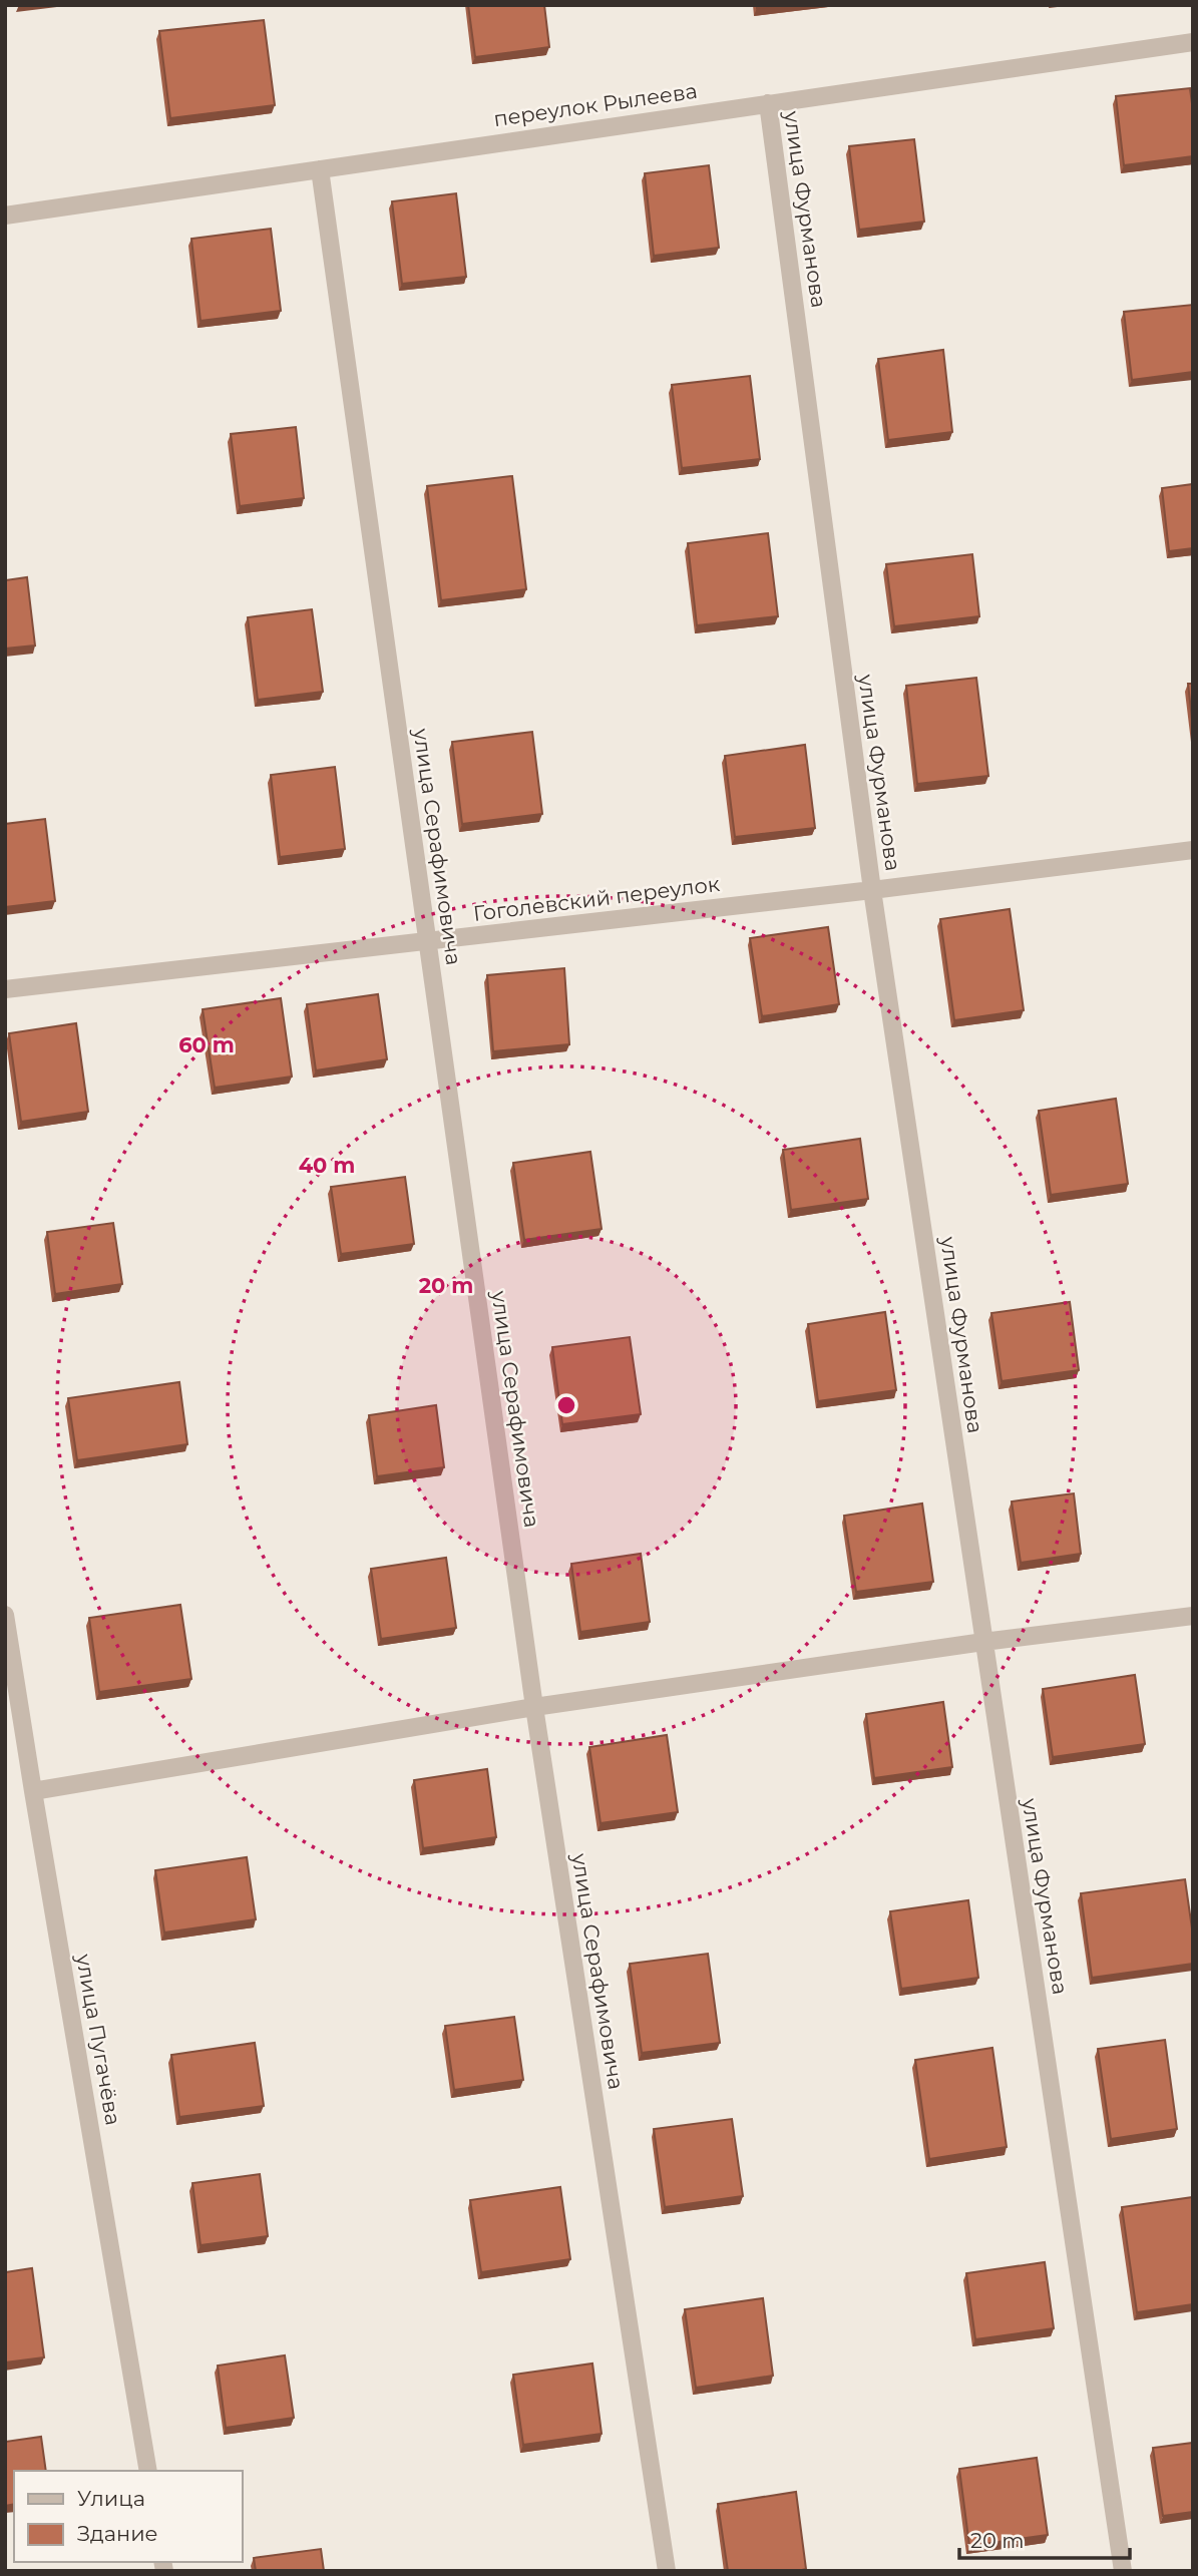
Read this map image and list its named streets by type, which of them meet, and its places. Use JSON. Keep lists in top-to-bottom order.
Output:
{
  "streets": {
    "street": [
      "переулок Рылеева",
      "улица Фурманова",
      "улица Серафимовича",
      "Гоголевский переулок",
      "улица Пугачёва"
    ]
  },
  "crossings": [
    ["переулок Рылеева", "улица Фурманова"],
    ["переулок Рылеева", "улица Серафимовича"],
    ["улица Фурманова", "Гоголевский переулок"],
    ["улица Серафимовича", "Гоголевский переулок"]
  ],
  "legend": ["Улица", "Здание"],
  "scale_bar": "20 m",
  "rings": ["60 m", "40 m", "20 m"]
}
